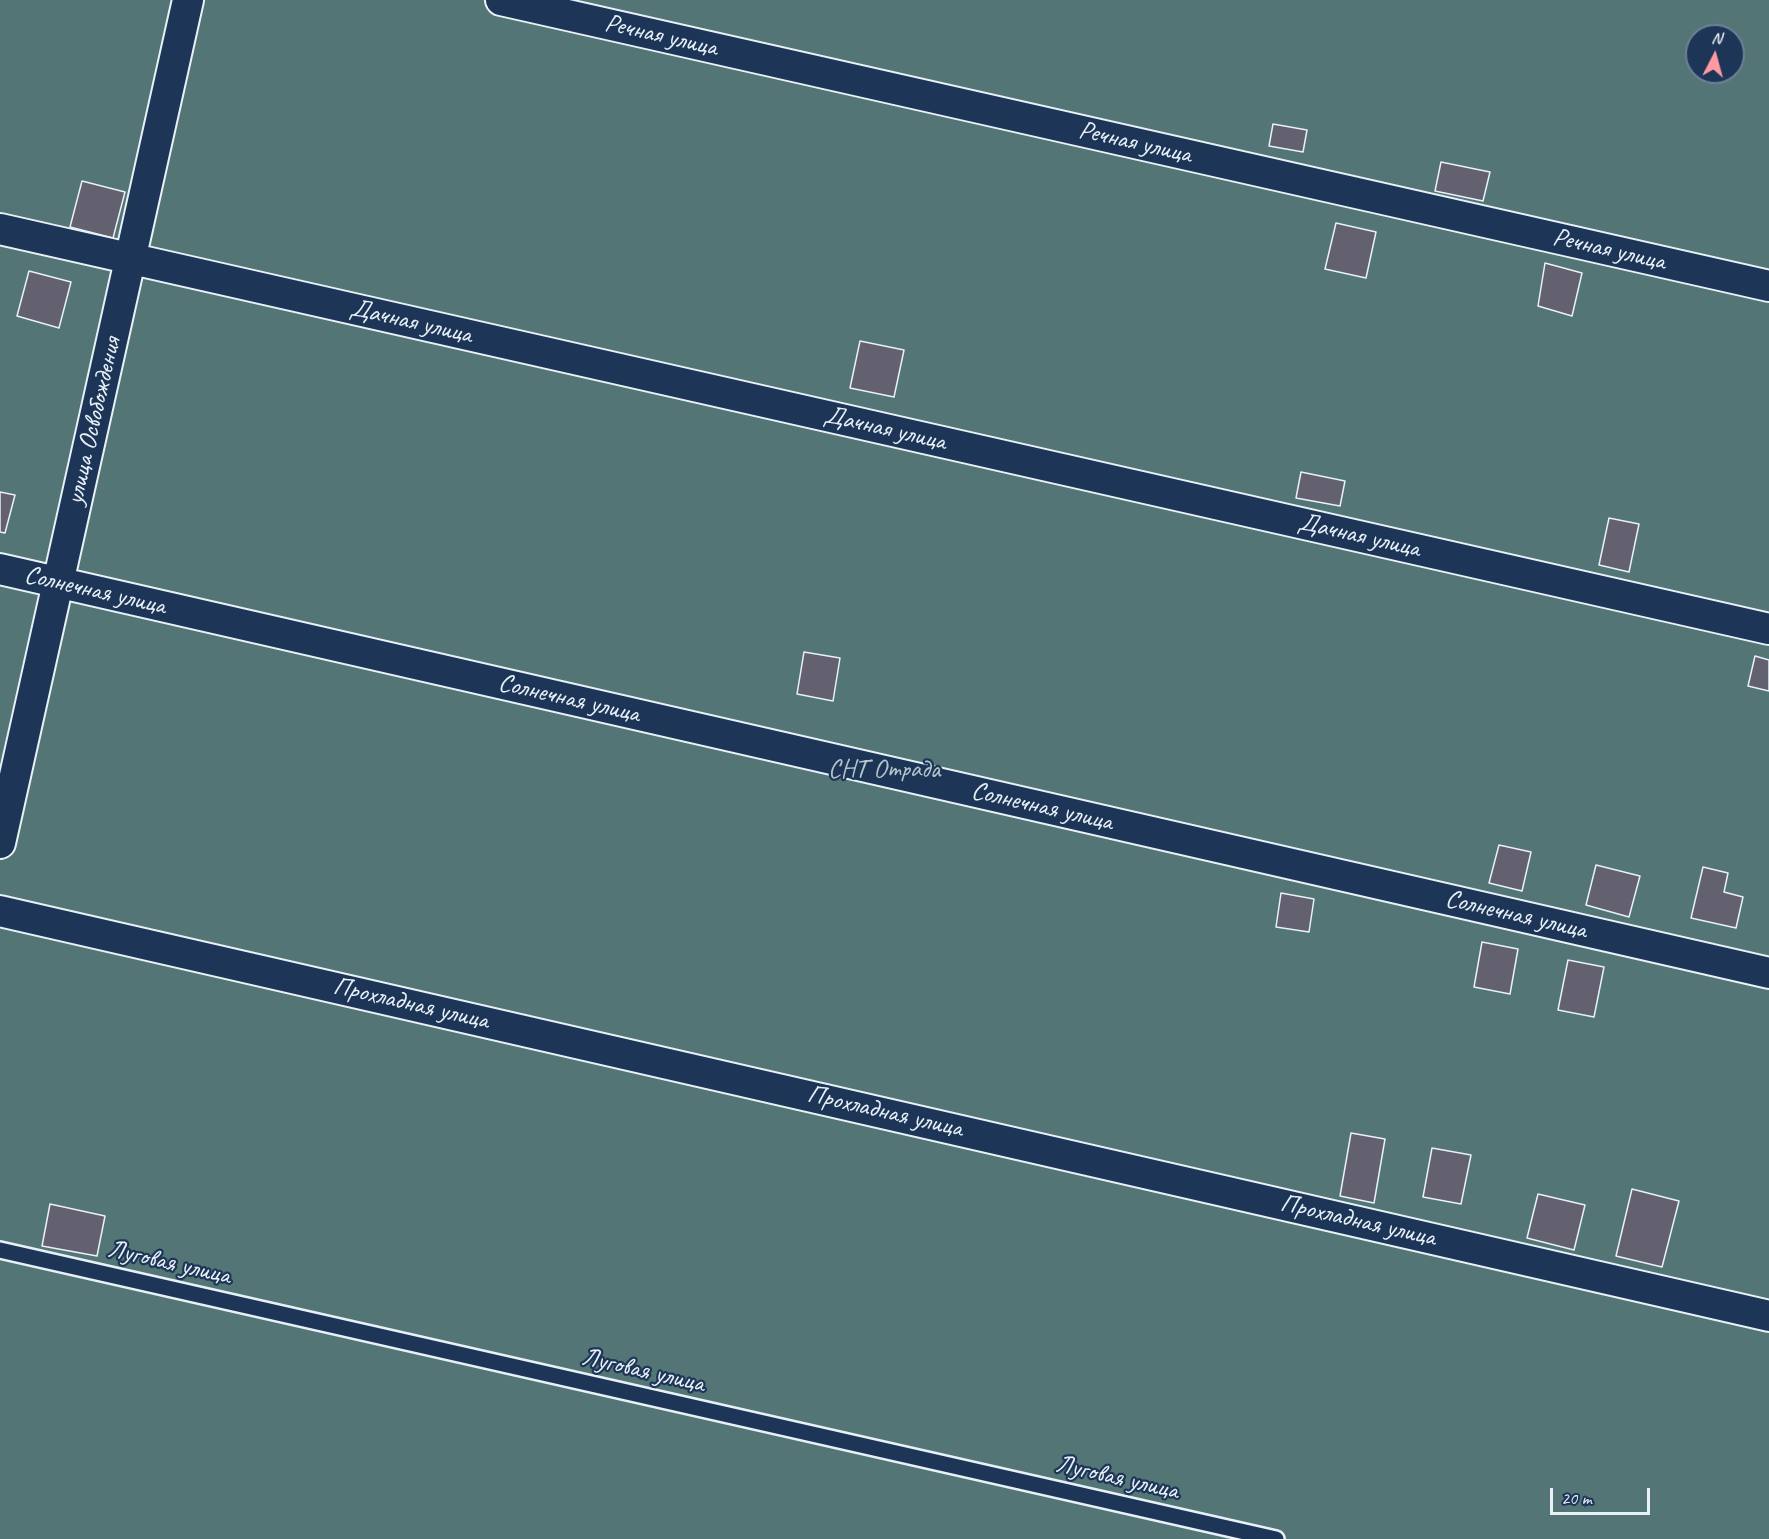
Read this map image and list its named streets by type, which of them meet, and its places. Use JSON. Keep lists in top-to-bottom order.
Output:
{
  "streets": {
    "street": [
      "Речная улица",
      "Дачная улица",
      "улица Освобождения",
      "Солнечная улица",
      "Прохладная улица"
    ],
    "lane": ["Луговая улица"]
  },
  "crossings": [
    ["Дачная улица", "улица Освобождения"],
    ["улица Освобождения", "Солнечная улица"]
  ],
  "parks": ["СНТ Отрада"],
  "scale_bar": "20 m",
  "north": "top"
}
